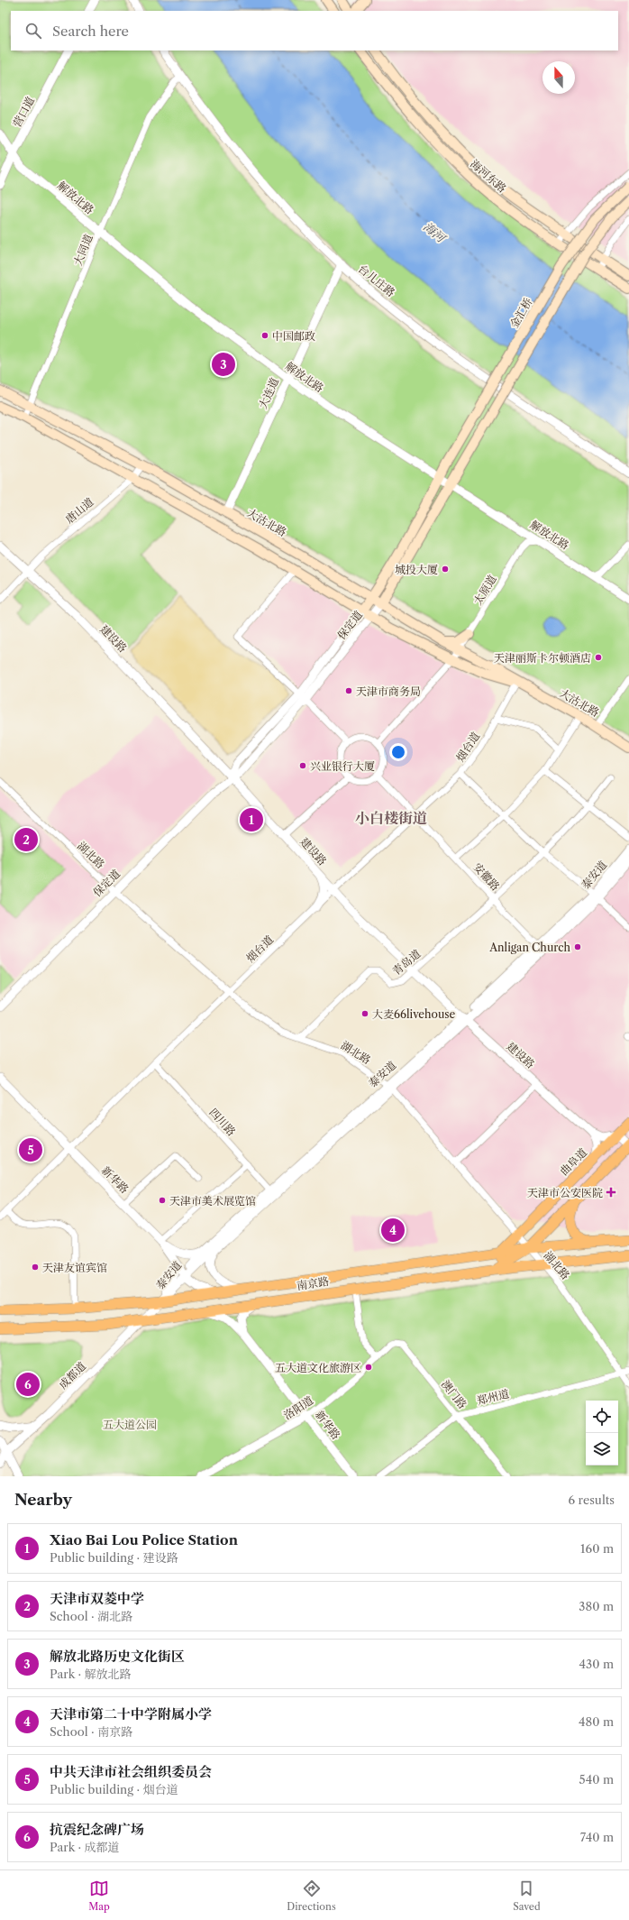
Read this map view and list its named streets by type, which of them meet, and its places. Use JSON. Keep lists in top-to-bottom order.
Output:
{
  "streets": {
    "main road": [
      "海河东路",
      "金汇桥",
      "大沽北路",
      "保定道",
      "曲阜道",
      "南京路"
    ],
    "street": [
      "营口道",
      "解放北路",
      "大同道",
      "台儿庄路",
      "大连道",
      "唐山道",
      "太原道",
      "建设路",
      "烟台道",
      "湖北路",
      "泰安道",
      "安徽路",
      "青岛道",
      "四川路",
      "新华路",
      "成都道",
      "澳门路",
      "郑州道",
      "洛阳道"
    ]
  },
  "crossings": [
    ["营口道", "解放北路"],
    ["解放北路", "大同道"],
    ["解放北路", "金汇桥"],
    ["解放北路", "大连道"],
    ["解放北路", "太原道"],
    ["解放北路", "保定道"],
    ["大同道", "台儿庄路"],
    ["大同道", "大沽北路"],
    ["台儿庄路", "大连道"],
    ["金汇桥", "保定道"],
    ["大连道", "大沽北路"],
    ["唐山道", "大沽北路"],
    ["唐山道", "建设路"],
    ["大沽北路", "太原道"],
    ["大沽北路", "保定道"],
    ["大沽北路", "烟台道"],
    ["太原道", "安徽路"],
    ["保定道", "建设路"],
    ["保定道", "湖北路"],
    ["建设路", "烟台道"],
    ["建设路", "泰安道"],
    ["建设路", "青岛道"],
    ["建设路", "曲阜道"],
    ["烟台道", "湖北路"],
    ["烟台道", "安徽路"],
    ["烟台道", "四川路"],
    ["烟台道", "新华路"],
    ["湖北路", "泰安道"],
    ["湖北路", "青岛道"],
    ["湖北路", "曲阜道"],
    ["湖北路", "南京路"],
    ["湖北路", "郑州道"],
    ["泰安道", "安徽路"],
    ["泰安道", "四川路"],
    ["泰安道", "新华路"],
    ["泰安道", "南京路"],
    ["泰安道", "成都道"],
    ["安徽路", "青岛道"],
    ["曲阜道", "南京路"],
    ["新华路", "南京路"],
    ["新华路", "洛阳道"],
    ["南京路", "成都道"],
    ["澳门路", "郑州道"],
    ["澳门路", "洛阳道"]
  ],
  "districts": ["小白楼街道"],
  "water": ["海河"],
  "parks": ["五大道公园"],
  "places": {
    "other": [
      "中国邮政",
      "城投大厦",
      "天津丽斯卡尔顿酒店",
      "天津市商务局",
      "兴业银行大厦",
      "Anligan Church",
      "大麦66livehouse",
      "天津市美术展览馆",
      "天津友谊宾馆",
      "五大道文化旅游区"
    ],
    "health": ["天津市公安医院"]
  },
  "north": "top",
  "page": {
    "search": "Search here",
    "pins": [
      "3",
      "1",
      "2",
      "5",
      "4",
      "6"
    ],
    "heading": ["Nearby", "6 results"],
    "list": [
      {
        "mark": "1",
        "name": "Xiao Bai Lou Police Station",
        "note": "Public building · 建设路",
        "value": "160 m"
      },
      {
        "mark": "2",
        "name": "天津市双菱中学",
        "note": "School · 湖北路",
        "value": "380 m"
      },
      {
        "mark": "3",
        "name": "解放北路历史文化街区",
        "note": "Park · 解放北路",
        "value": "430 m"
      },
      {
        "mark": "4",
        "name": "天津市第二十中学附属小学",
        "note": "School · 南京路",
        "value": "480 m"
      },
      {
        "mark": "5",
        "name": "中共天津市社会组织委员会",
        "note": "Public building · 烟台道",
        "value": "540 m"
      },
      {
        "mark": "6",
        "name": "抗震纪念碑广场",
        "note": "Park · 成都道",
        "value": "740 m"
      }
    ],
    "nav": ["Map", "Directions", "Saved"]
  }
}
